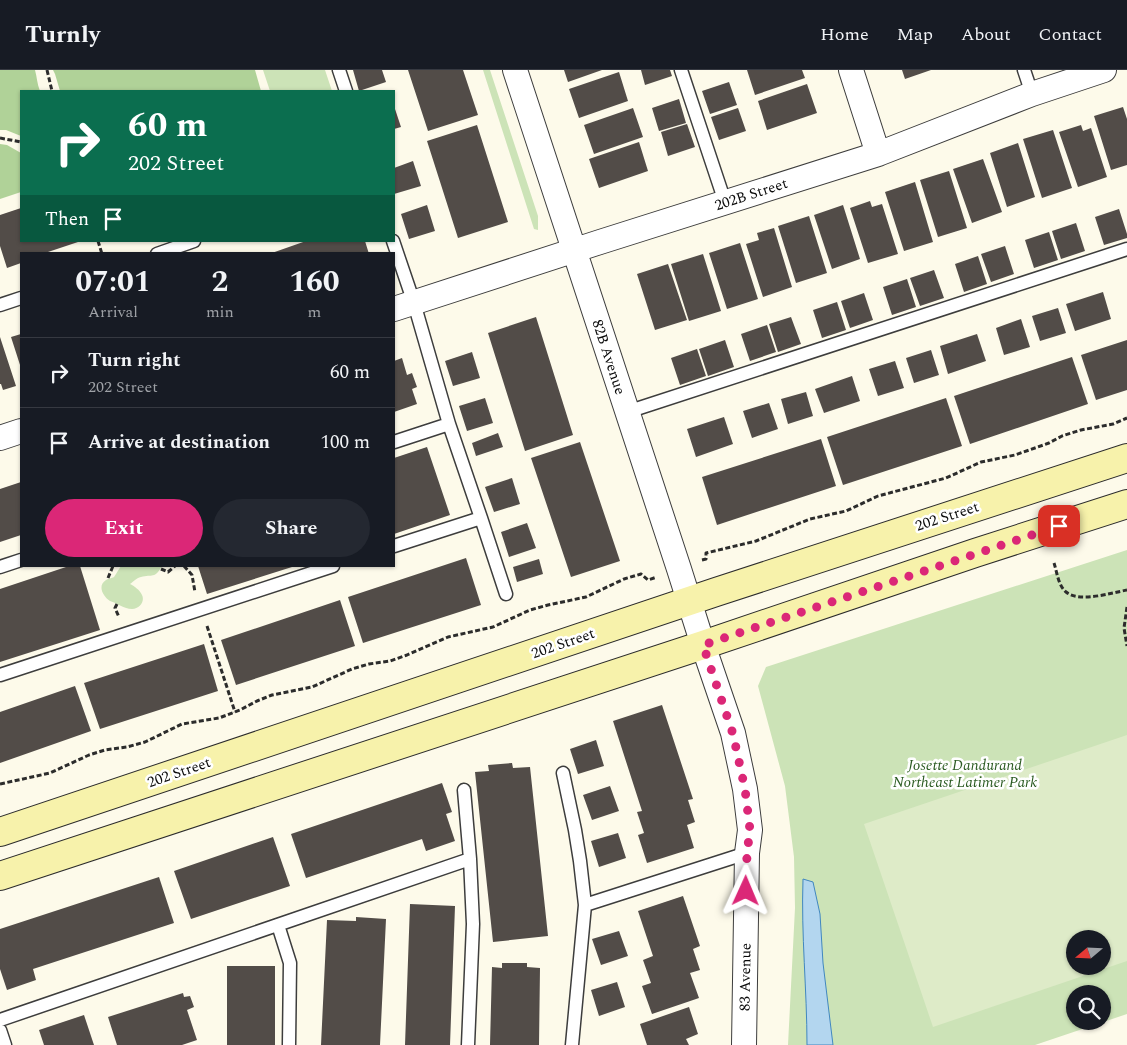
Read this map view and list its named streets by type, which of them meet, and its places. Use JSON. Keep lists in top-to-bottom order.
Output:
{
  "streets": {
    "main road": ["202 Street"],
    "street": ["202B Street", "82B Avenue", "83 Avenue"]
  },
  "crossings": [
    ["202B Street", "82B Avenue"],
    ["82B Avenue", "202 Street"],
    ["82B Avenue", "83 Avenue"]
  ],
  "parks": ["Josette Dandurand Northeast Latimer Park"],
  "north": "left",
  "page": {
    "header": "Turnly",
    "nav": [
      "Home",
      "Map",
      "About",
      "Contact"
    ],
    "turn": ["60 m", "202 Street"],
    "then": "Then",
    "eta": [
      "07:01",
      "Arrival",
      "2",
      "min",
      "160",
      "m"
    ],
    "list": [
      {
        "name": "Turn right",
        "note": "202 Street",
        "value": "60 m"
      },
      {
        "name": "Arrive at destination",
        "value": "100 m"
      }
    ],
    "buttons": ["Exit", "Share"]
  }
}
